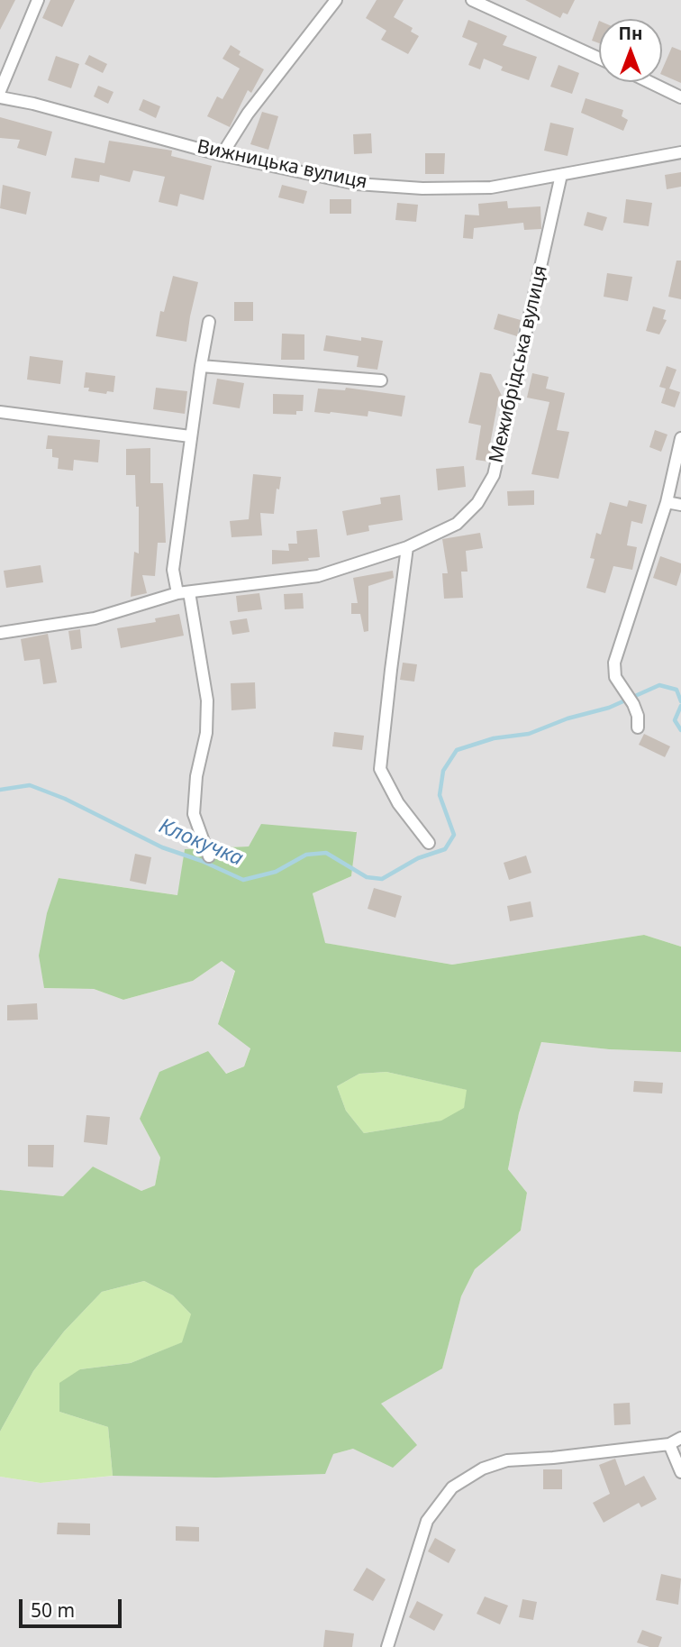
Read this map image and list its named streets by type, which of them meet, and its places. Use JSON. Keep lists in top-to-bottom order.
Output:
{
  "streets": {
    "street": ["Вижницька вулиця", "Межибрідська вулиця"]
  },
  "crossings": [
    ["Вижницька вулиця", "Межибрідська вулиця"]
  ],
  "water": ["Клокучка"],
  "scale_bar": "50 m",
  "north": "top"
}
